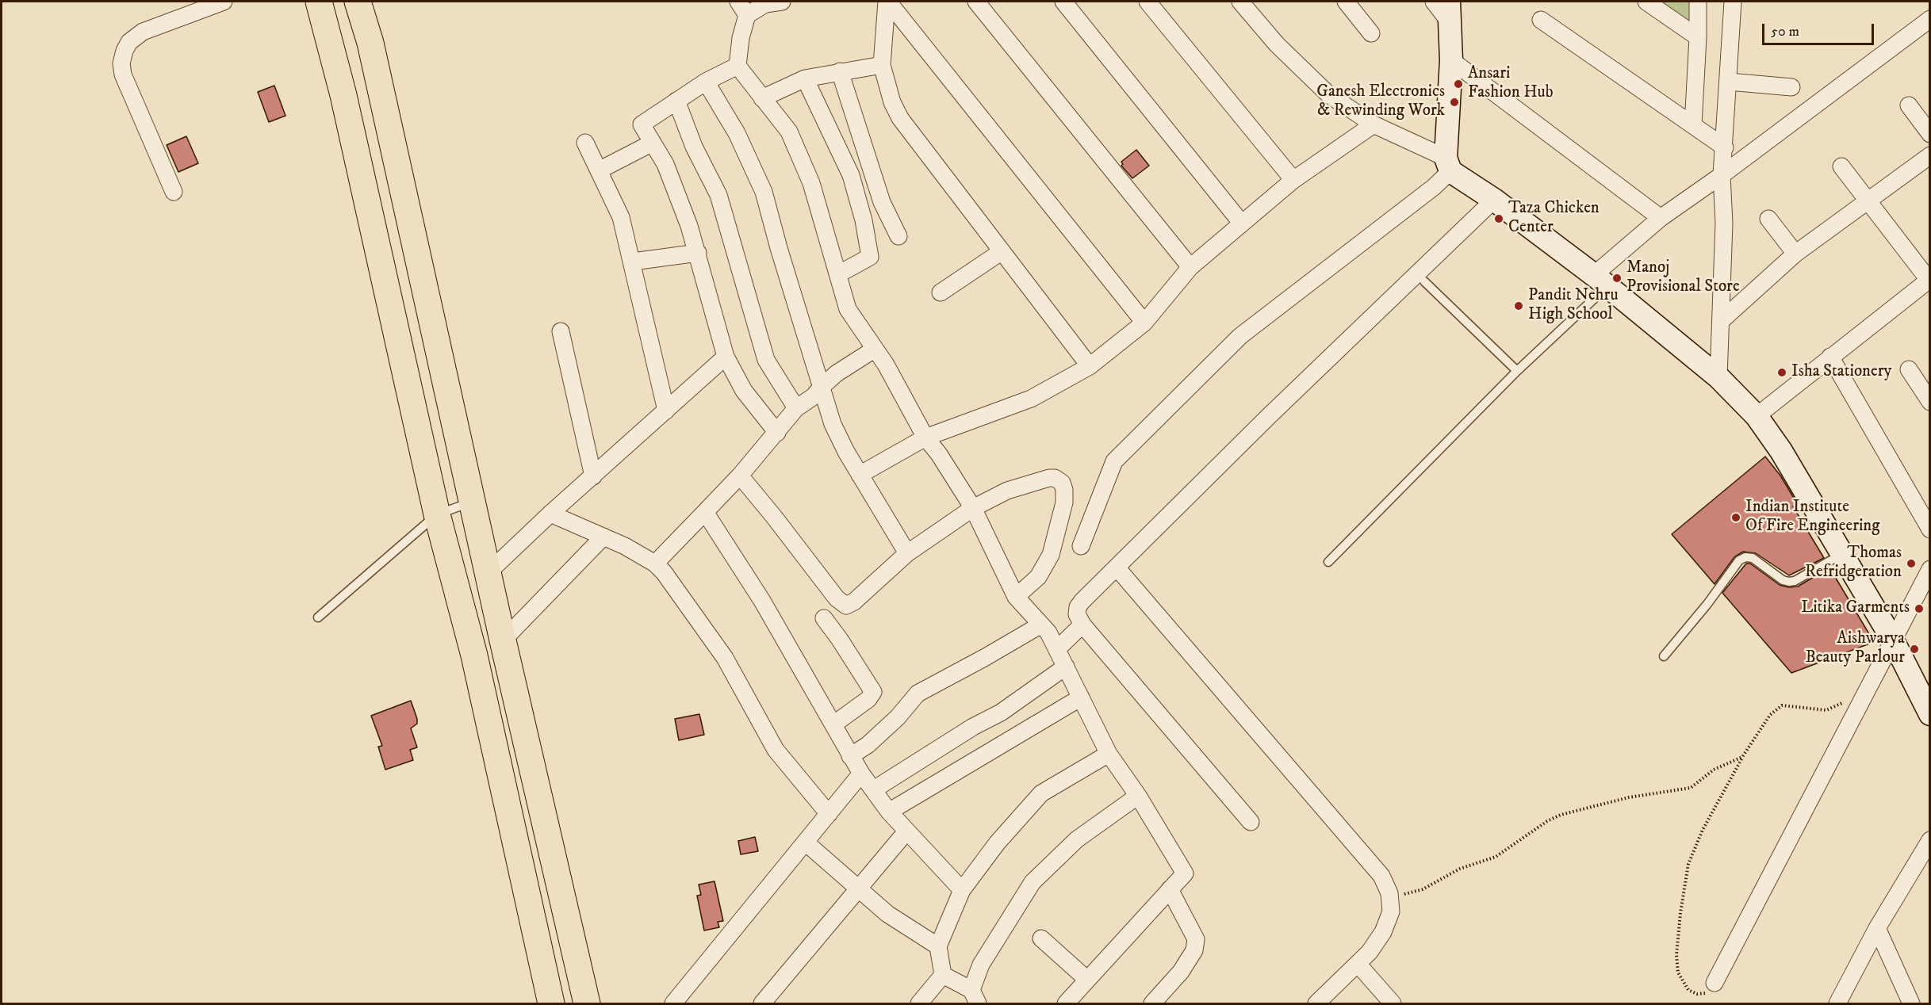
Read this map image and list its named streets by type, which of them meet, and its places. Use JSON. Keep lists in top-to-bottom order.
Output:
{
  "places": [
    "Ansari Fashion Hub",
    "Ganesh Electronics & Rewinding Work",
    "Taza Chicken Center",
    "Manoj Provisional Store",
    "Pandit Nehru High School",
    "Isha Stationery",
    "Indian Institute Of Fire Engineering",
    "Thomas Refridgeration",
    "Litika Garments",
    "Aishwarya Beauty Parlour"
  ],
  "scale_bar": "50 m"
}
